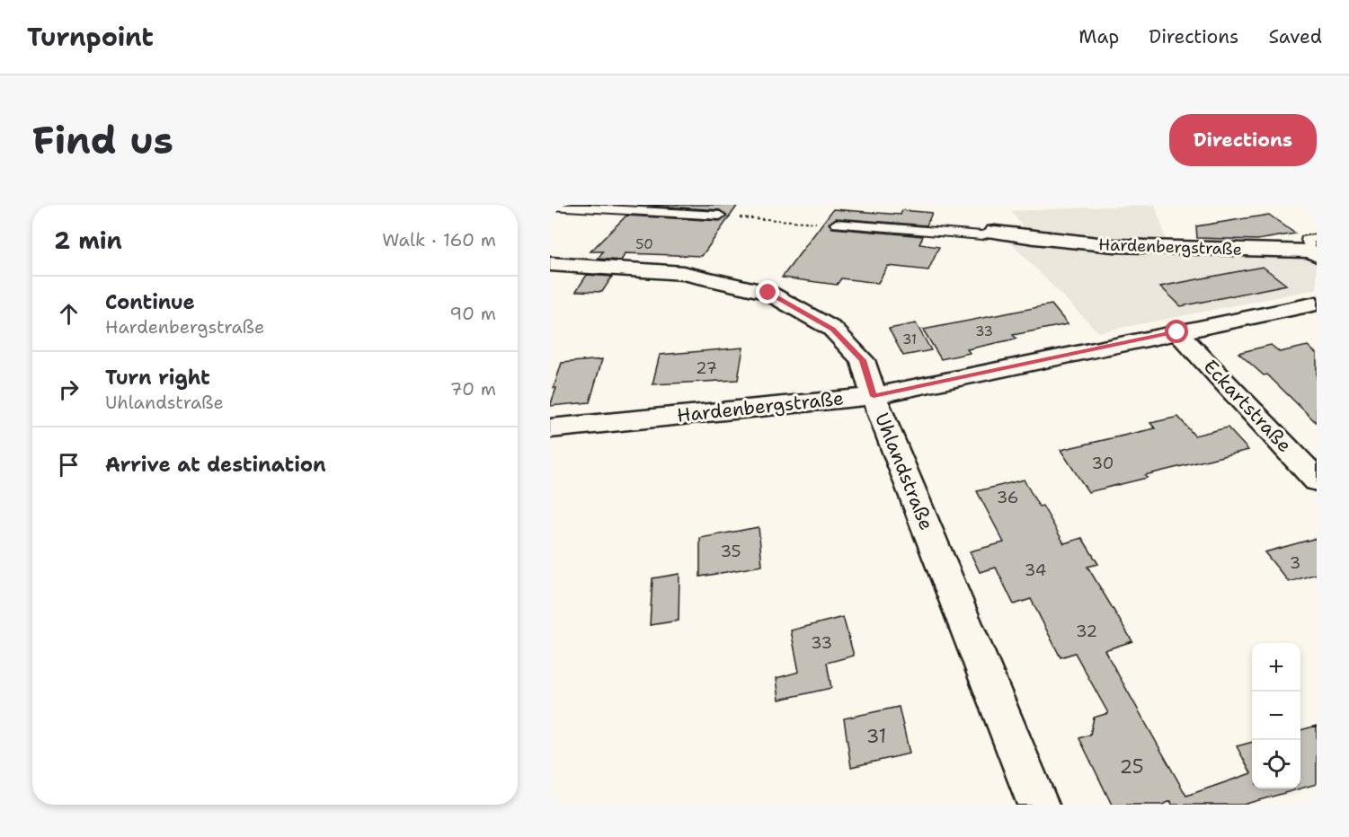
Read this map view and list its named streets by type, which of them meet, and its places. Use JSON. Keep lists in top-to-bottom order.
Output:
{
  "streets": {
    "street": ["Hardenbergstraße", "Eckartstraße", "Uhlandstraße"]
  },
  "crossings": [
    ["Hardenbergstraße", "Eckartstraße"],
    ["Hardenbergstraße", "Uhlandstraße"]
  ],
  "house_numbers": [
    "50",
    "33",
    "31",
    "27",
    "30",
    "36",
    "35",
    "3",
    "34",
    "32",
    "33",
    "31",
    "25"
  ],
  "page": {
    "header": "Turnpoint",
    "nav": ["Map", "Directions", "Saved"],
    "buttons": "Directions",
    "title": "Find us",
    "heading": ["2 min", "Walk · 160 m"],
    "list": [
      ["Continue", "Hardenbergstraße", "90 m"],
      ["Turn right", "Uhlandstraße", "70 m"],
      "Arrive at destination"
    ],
    "map_buttons": ["+", "−"]
  }
}
